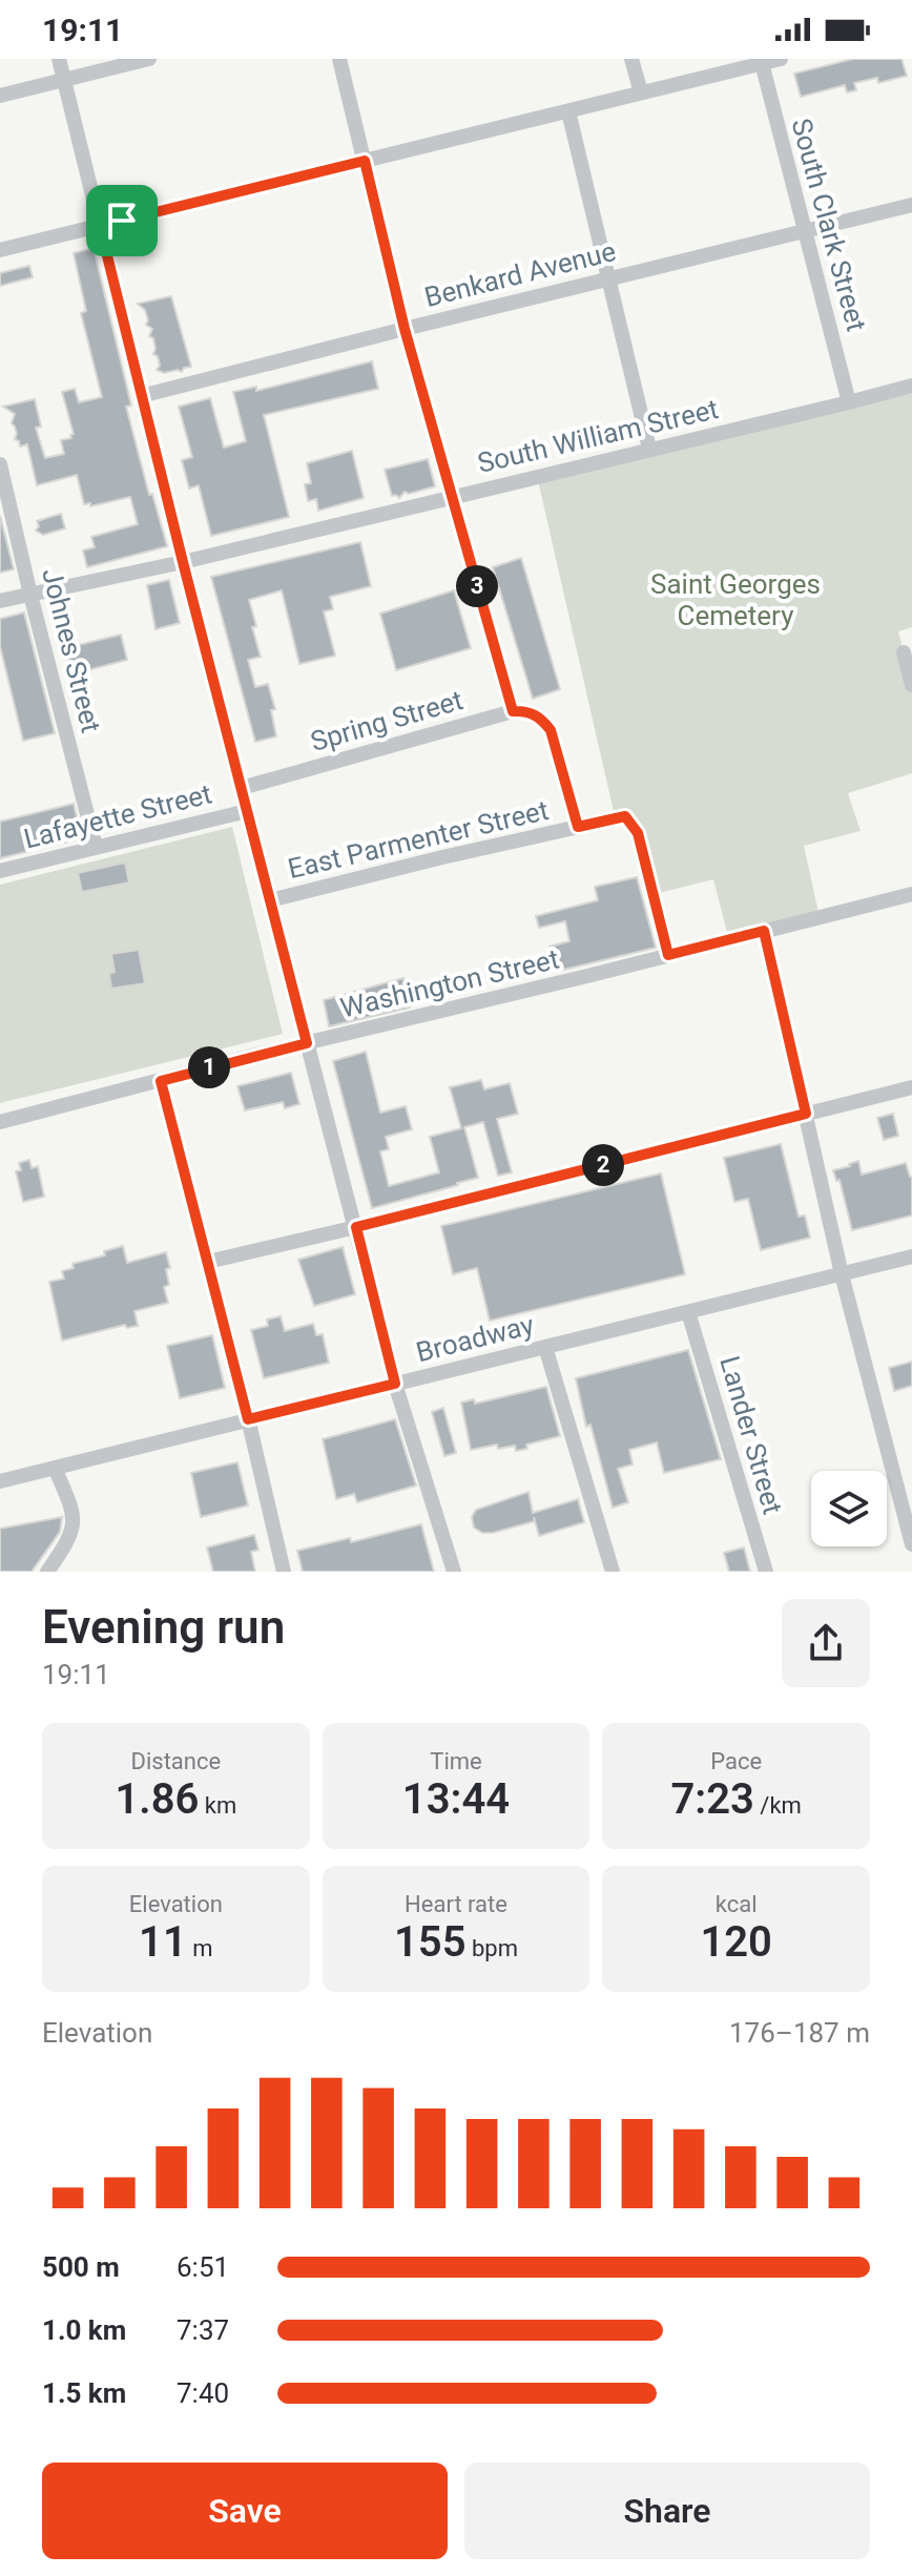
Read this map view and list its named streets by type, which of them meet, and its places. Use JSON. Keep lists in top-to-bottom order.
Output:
{
  "streets": {
    "street": [
      "South Clark Street",
      "Benkard Avenue",
      "South William Street",
      "Johnes Street",
      "Spring Street",
      "Lafayette Street",
      "East Parmenter Street",
      "Washington Street",
      "Broadway",
      "Lander Street"
    ]
  },
  "crossings": [
    ["South Clark Street", "Benkard Avenue"],
    ["South Clark Street", "South William Street"],
    ["South William Street", "Johnes Street"],
    ["Johnes Street", "Lafayette Street"],
    ["East Parmenter Street", "Washington Street"],
    ["Broadway", "Lander Street"]
  ],
  "parks": ["Saint Georges Cemetery"],
  "page": {
    "status": "19:11",
    "pins": ["3", "1", "2"],
    "heading": ["Evening run", "19:11"],
    "stats": [
      ["Distance", "1.86 km"],
      ["Time", "13:44"],
      ["Pace", "7:23 /km"],
      ["Elevation", "11 m"],
      ["Heart rate", "155 bpm"],
      ["kcal", "120"]
    ],
    "chart": ["Elevation", "176–187 m"],
    "list": [
      {
        "name": "500 m",
        "note": "6:51"
      },
      {
        "name": "1.0 km",
        "note": "7:37"
      },
      {
        "name": "1.5 km",
        "note": "7:40"
      }
    ],
    "buttons": ["Save", "Share"]
  }
}
